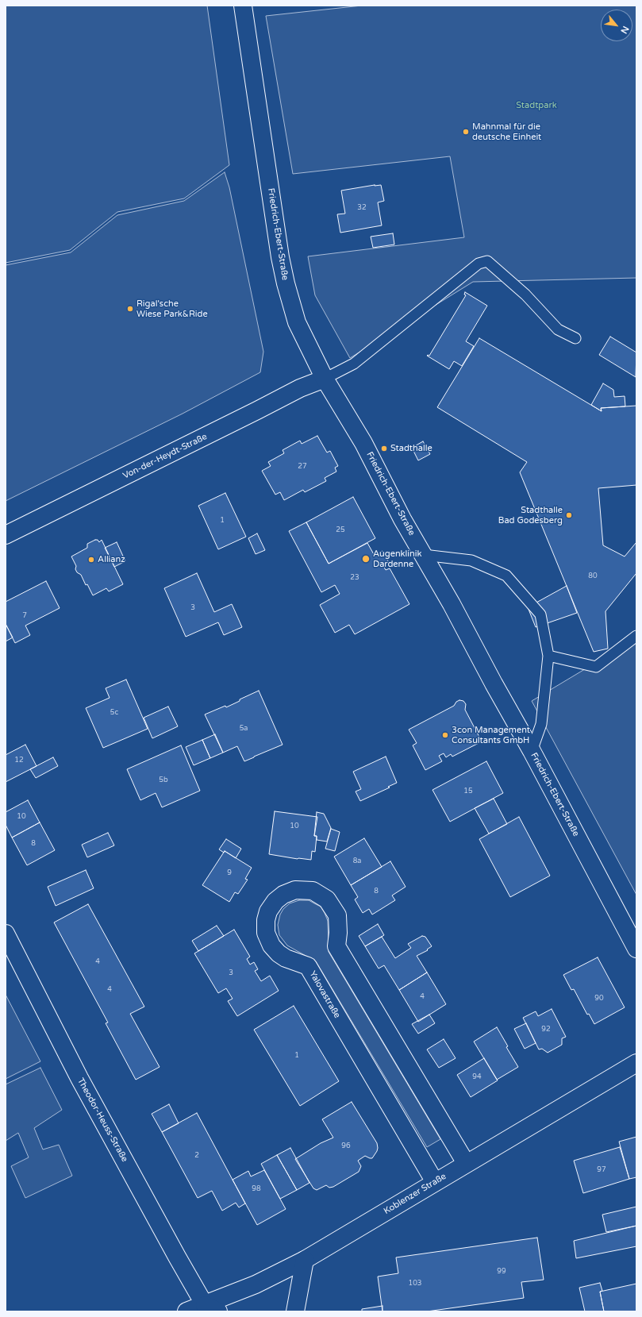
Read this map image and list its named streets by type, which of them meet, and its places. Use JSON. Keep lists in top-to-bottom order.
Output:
{
  "streets": {
    "street": [
      "Friedrich-Ebert-Straße",
      "Von-der-Heydt-Straße",
      "Yalovastraße",
      "Theodor-Heuss-Straße",
      "Koblenzer Straße"
    ]
  },
  "crossings": [
    ["Friedrich-Ebert-Straße", "Von-der-Heydt-Straße"],
    ["Yalovastraße", "Koblenzer Straße"],
    ["Theodor-Heuss-Straße", "Koblenzer Straße"]
  ],
  "parks": ["Stadtpark"],
  "places": [
    "Mahnmal für die deutsche Einheit",
    "Rigal'sche Wiese Park&Ride",
    "Stadthalle",
    "Stadthalle Bad Godesberg",
    "Augenklinik Dardenne",
    "Allianz",
    "3con Management Consultants GmbH"
  ],
  "house_numbers": [
    "32",
    "27",
    "1",
    "25",
    "80",
    "23",
    "3",
    "7",
    "5c",
    "5a",
    "12",
    "5b",
    "15",
    "10",
    "10",
    "8",
    "8a",
    "9",
    "8",
    "4",
    "3",
    "4",
    "4",
    "90",
    "92",
    "1",
    "94",
    "96",
    "2",
    "97",
    "98",
    "99",
    "103"
  ],
  "north": "bottom right"
}
